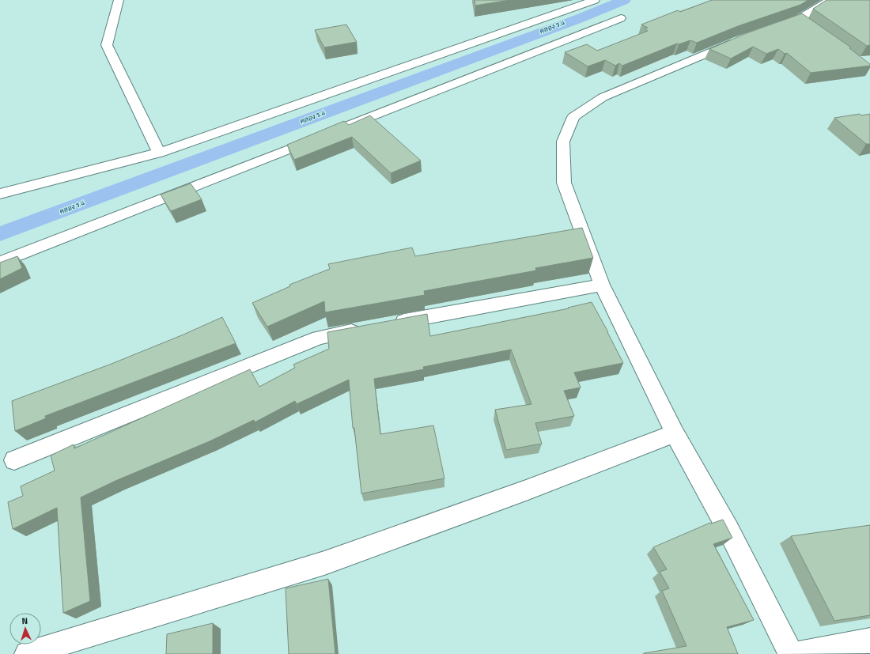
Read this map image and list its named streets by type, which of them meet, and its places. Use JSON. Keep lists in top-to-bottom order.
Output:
{
  "water": ["คลอง ร.4"],
  "north": "top"
}
